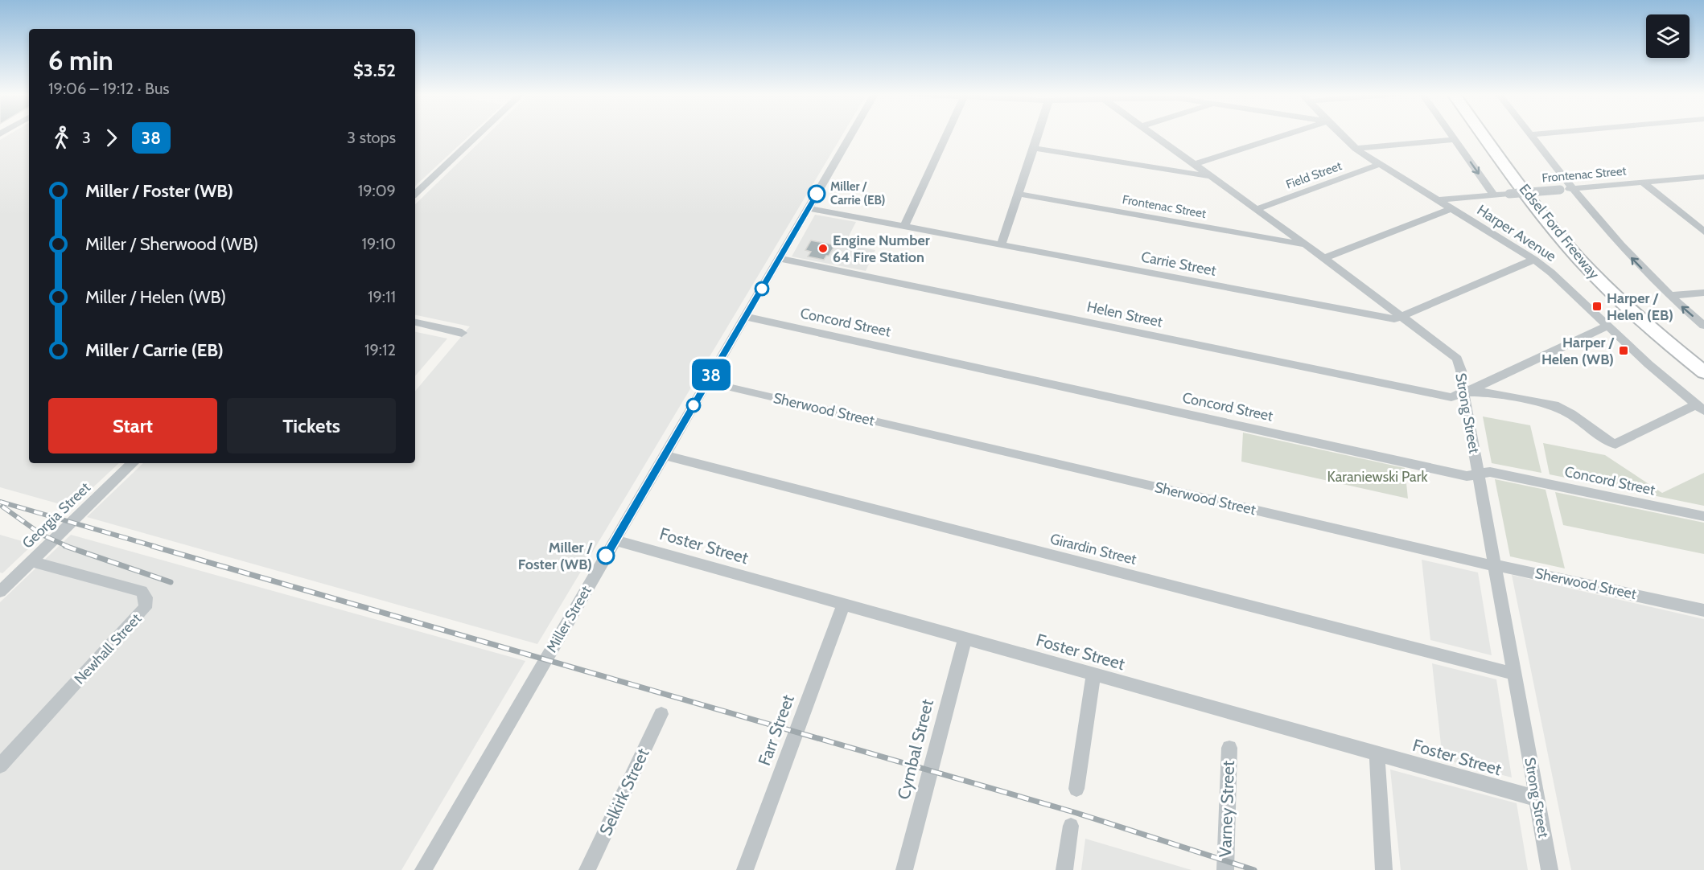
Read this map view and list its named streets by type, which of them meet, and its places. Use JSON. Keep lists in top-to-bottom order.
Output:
{
  "streets": {
    "highway": ["Edsel Ford Freeway"],
    "street": [
      "Frontenac Street",
      "Field Street",
      "Harper Avenue",
      "Carrie Street",
      "Helen Street",
      "Concord Street",
      "Sherwood Street",
      "Strong Street",
      "Georgia Street",
      "Foster Street",
      "Girardin Street",
      "Miller Street",
      "Newhall Street",
      "Farr Street",
      "Cymbal Street",
      "Selkirk Street",
      "Varney Street"
    ]
  },
  "crossings": [
    ["Frontenac Street", "Harper Avenue"],
    ["Frontenac Street", "Strong Street"],
    ["Field Street", "Harper Avenue"],
    ["Field Street", "Strong Street"],
    ["Harper Avenue", "Carrie Street"],
    ["Harper Avenue", "Helen Street"],
    ["Carrie Street", "Strong Street"],
    ["Carrie Street", "Miller Street"],
    ["Helen Street", "Strong Street"],
    ["Helen Street", "Miller Street"],
    ["Concord Street", "Strong Street"],
    ["Concord Street", "Miller Street"],
    ["Sherwood Street", "Strong Street"],
    ["Sherwood Street", "Miller Street"],
    ["Strong Street", "Foster Street"],
    ["Strong Street", "Girardin Street"],
    ["Georgia Street", "Newhall Street"],
    ["Foster Street", "Miller Street"],
    ["Foster Street", "Farr Street"],
    ["Foster Street", "Cymbal Street"],
    ["Girardin Street", "Miller Street"]
  ],
  "parks": ["Karaniewski Park"],
  "places": {
    "other": ["Miller / Carrie (EB)", "Engine Number 64 Fire Station", "Miller / Foster (WB)"],
    "transit": ["Harper / Helen (EB)", "Harper / Helen (WB)"]
  },
  "lines": ["bus line 38"],
  "page": {
    "on_map": "38",
    "heading": ["6 min", "19:06 – 19:12 · Bus", "$3.52"],
    "legs": ["3", "38", "3 stops"],
    "list": [
      {
        "name": "Miller / Foster (WB)",
        "value": "19:09"
      },
      {
        "name": "Miller / Sherwood (WB)",
        "value": "19:10"
      },
      {
        "name": "Miller / Helen (WB)",
        "value": "19:11"
      },
      {
        "name": "Miller / Carrie (EB)",
        "value": "19:12"
      }
    ],
    "buttons": ["Start", "Tickets"]
  }
}
